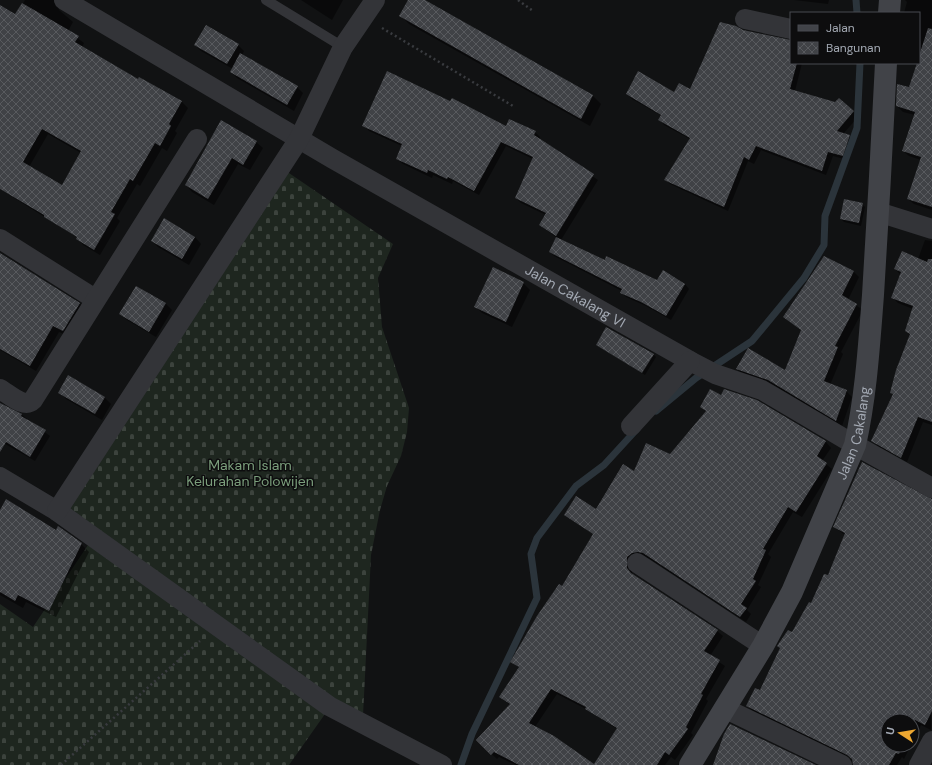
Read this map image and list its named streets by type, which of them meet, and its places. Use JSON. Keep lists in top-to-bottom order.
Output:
{
  "streets": {
    "street": ["Jalan Cakalang VI", "Jalan Cakalang"]
  },
  "crossings": [
    ["Jalan Cakalang VI", "Jalan Cakalang"]
  ],
  "parks": ["Makam Islam Kelurahan Polowijen"],
  "legend": ["Jalan", "Bangunan"],
  "north": "left"
}
